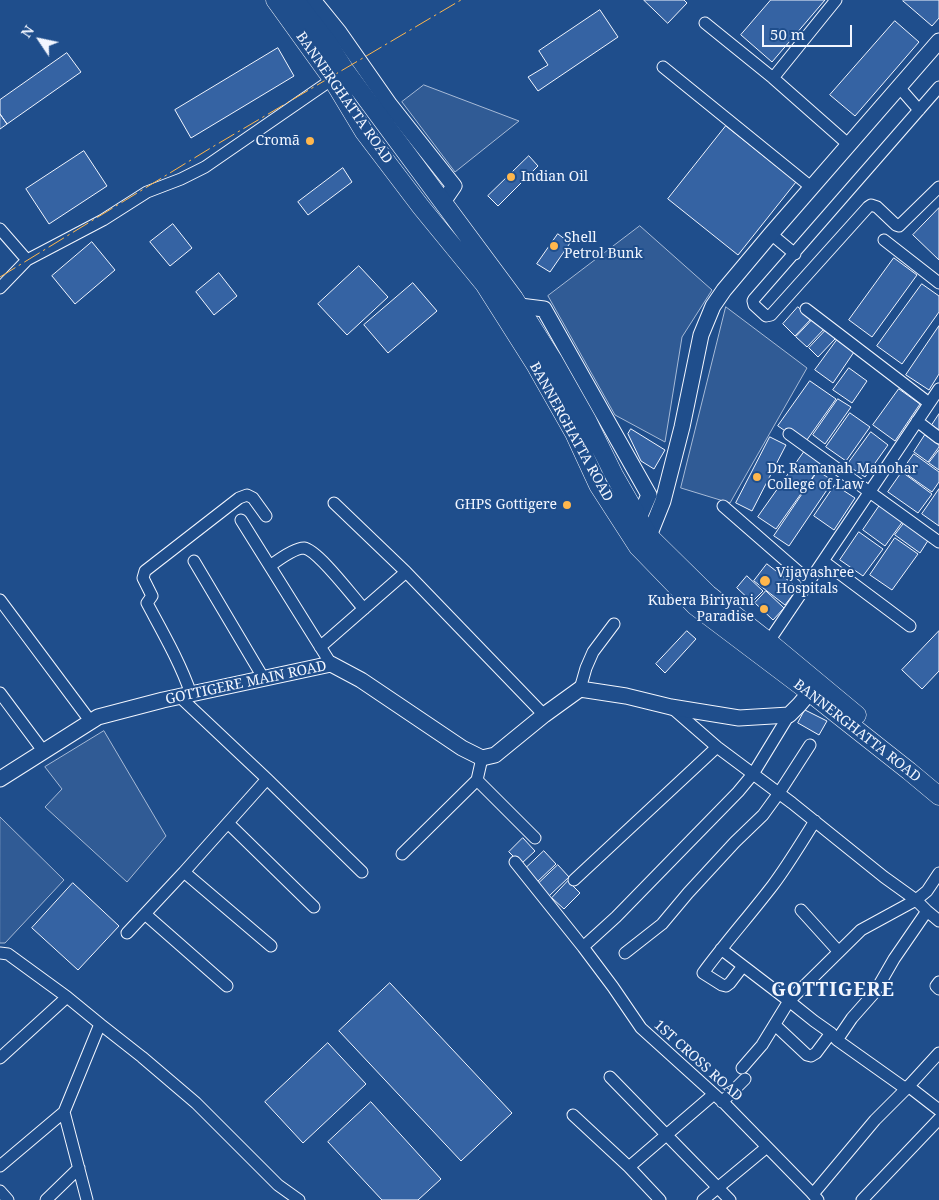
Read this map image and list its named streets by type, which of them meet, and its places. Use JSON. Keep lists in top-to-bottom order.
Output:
{
  "streets": {
    "main road": ["BANNERGHATTA ROAD"],
    "street": ["GOTTIGERE MAIN ROAD", "1ST CROSS ROAD"]
  },
  "districts": ["GOTTIGERE"],
  "places": [
    "Cromā",
    "Indian Oil",
    "Shell Petrol Bunk",
    "Dr. Ramanah Manohar College of Law",
    "GHPS Gottigere",
    "Vijayashree Hospitals",
    "Kubera Biriyani Paradise"
  ],
  "scale_bar": "50 m",
  "north": "top left"
}
